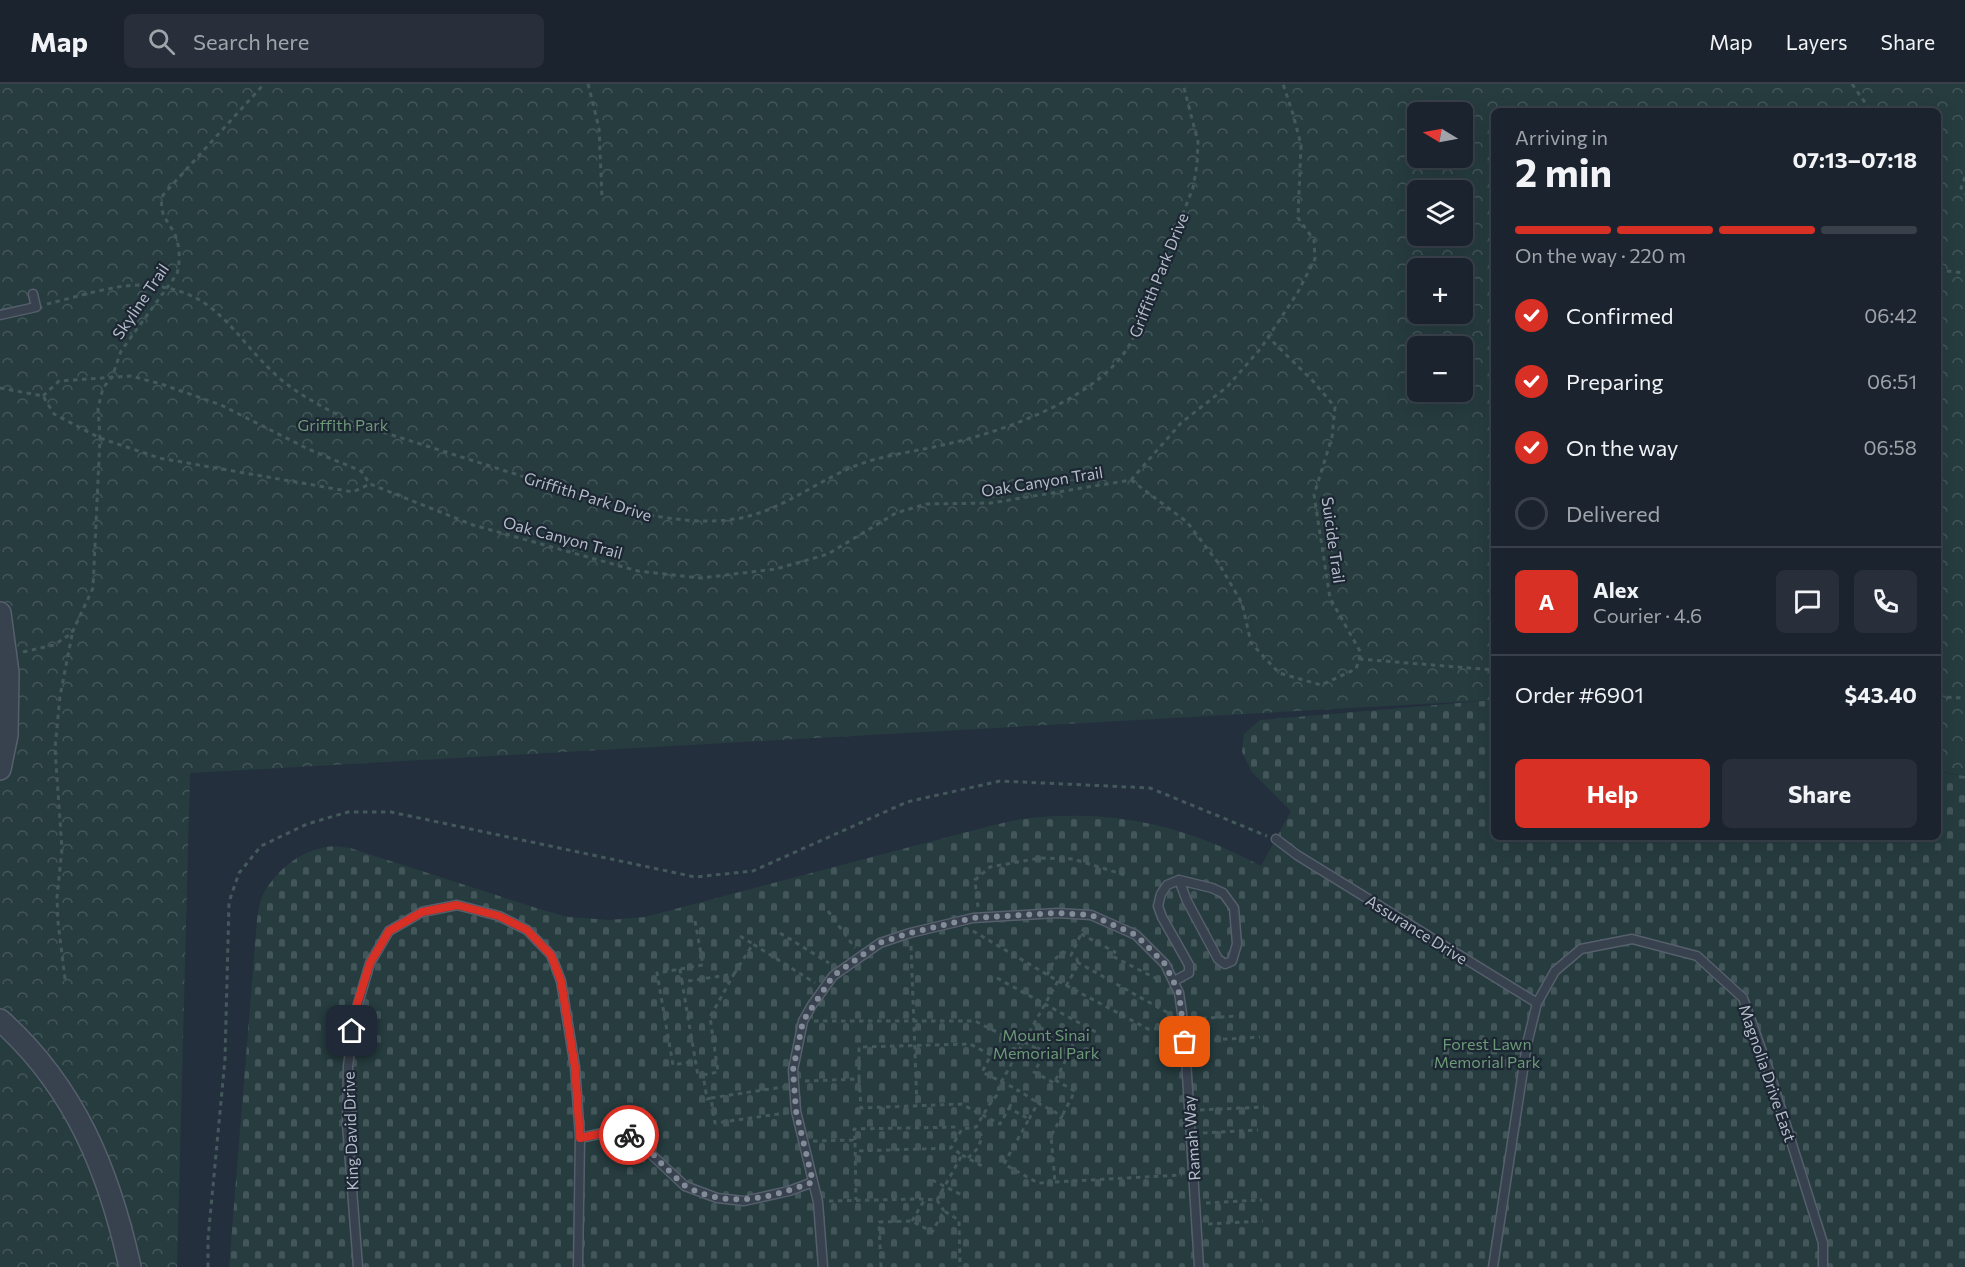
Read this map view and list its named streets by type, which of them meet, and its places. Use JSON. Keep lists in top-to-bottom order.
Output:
{
  "streets": {
    "lane": [
      "Assurance Drive",
      "Magnolia Drive East",
      "King David Drive",
      "Ramah Way"
    ],
    "path": [
      "Griffith Park Drive",
      "Skyline Trail",
      "Oak Canyon Trail",
      "Suicide Trail"
    ]
  },
  "crossings": [
    ["Griffith Park Drive", "Skyline Trail"],
    ["Skyline Trail", "Oak Canyon Trail"],
    ["Assurance Drive", "Magnolia Drive East"]
  ],
  "parks": ["Griffith Park", "Mount Sinai Memorial Park", "Forest Lawn Memorial Park"],
  "north": "left",
  "page": {
    "header": "Map",
    "search": "Search here",
    "nav": ["Map", "Layers", "Share"],
    "map_buttons": ["+", "−"],
    "heading": ["2 min", "Arriving in", "07:13–07:18"],
    "panel": [
      "Alex",
      "Courier · 4.6",
      "Order #6901",
      "$43.40"
    ],
    "bar": "On the way · 220 m",
    "list": [
      ["Confirmed", "06:42"],
      ["Preparing", "06:51"],
      ["On the way", "06:58"],
      "Delivered"
    ],
    "round": "A",
    "buttons": ["Help", "Share"]
  }
}
